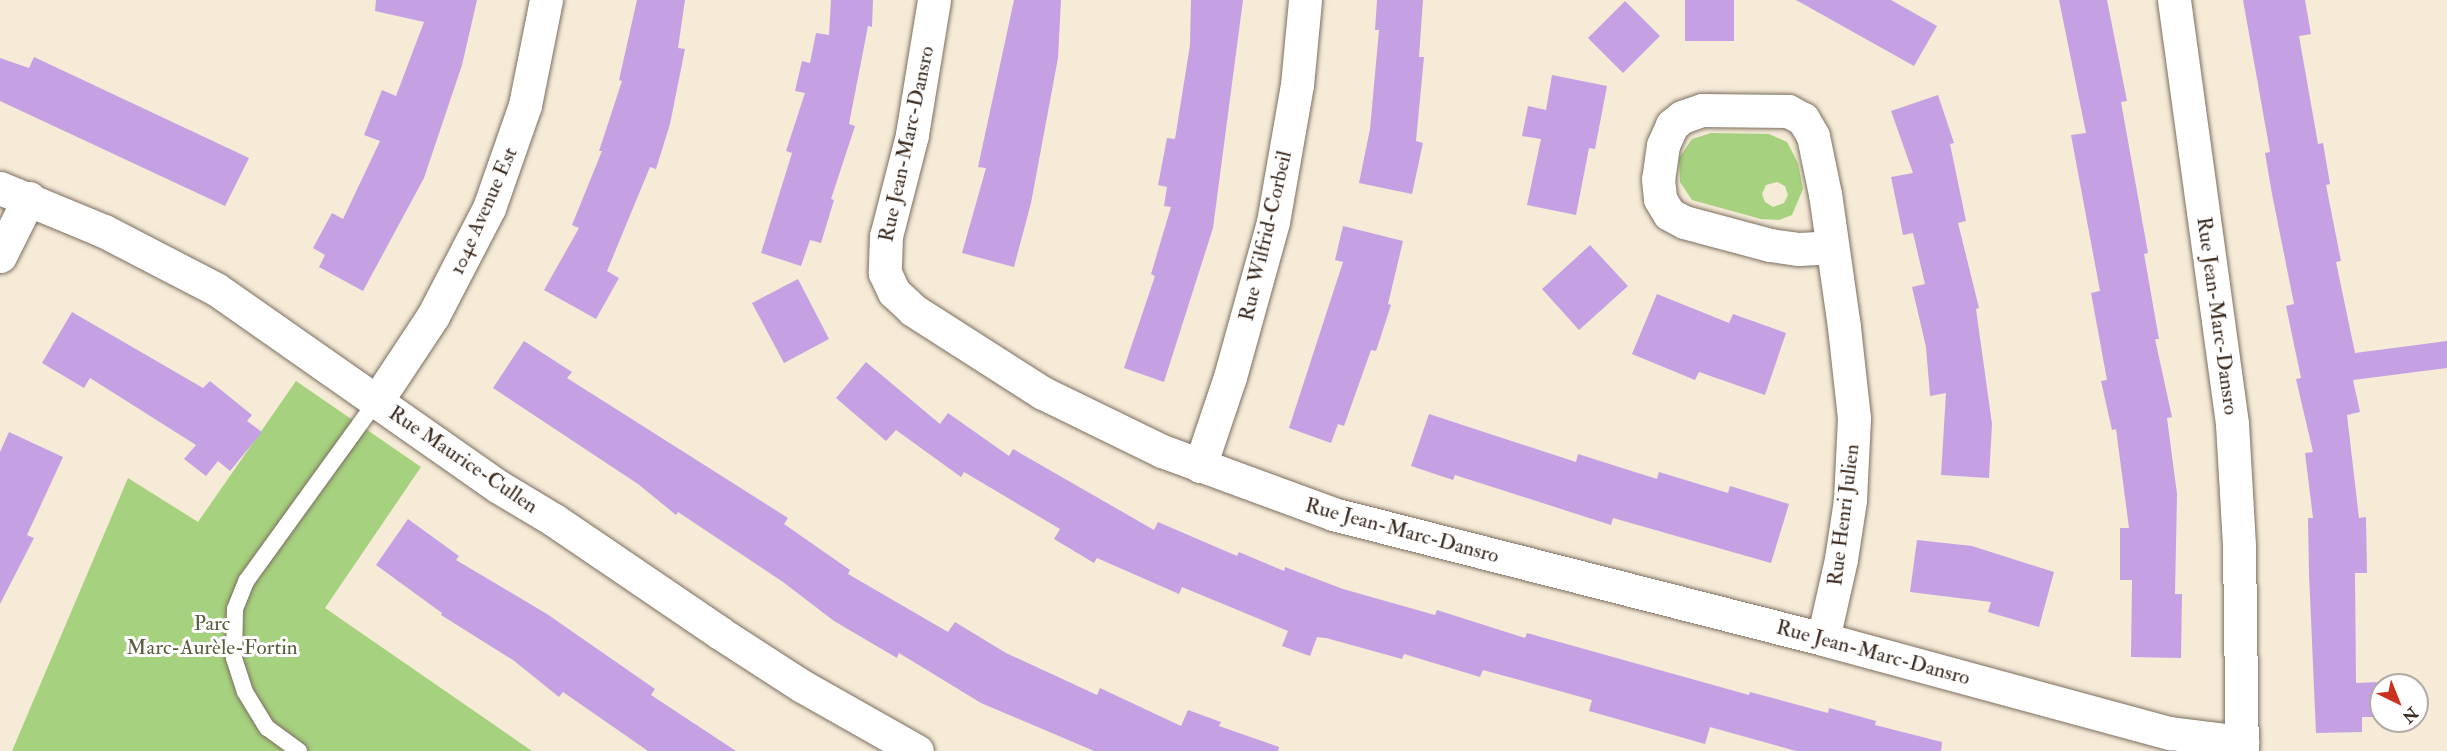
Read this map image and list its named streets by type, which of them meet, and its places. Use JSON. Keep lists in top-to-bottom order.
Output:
{
  "streets": {
    "street": [
      "Rue Jean-Marc-Dansro",
      "104e Avenue Est",
      "Rue Wilfrid-Corbeil",
      "Rue Maurice-Cullen",
      "Rue Henri Julien"
    ]
  },
  "crossings": [
    ["Rue Jean-Marc-Dansro", "Rue Wilfrid-Corbeil"],
    ["Rue Jean-Marc-Dansro", "Rue Henri Julien"],
    ["104e Avenue Est", "Rue Maurice-Cullen"]
  ],
  "parks": ["Parc Marc-Aurèle-Fortin"],
  "north": "bottom right"
}
